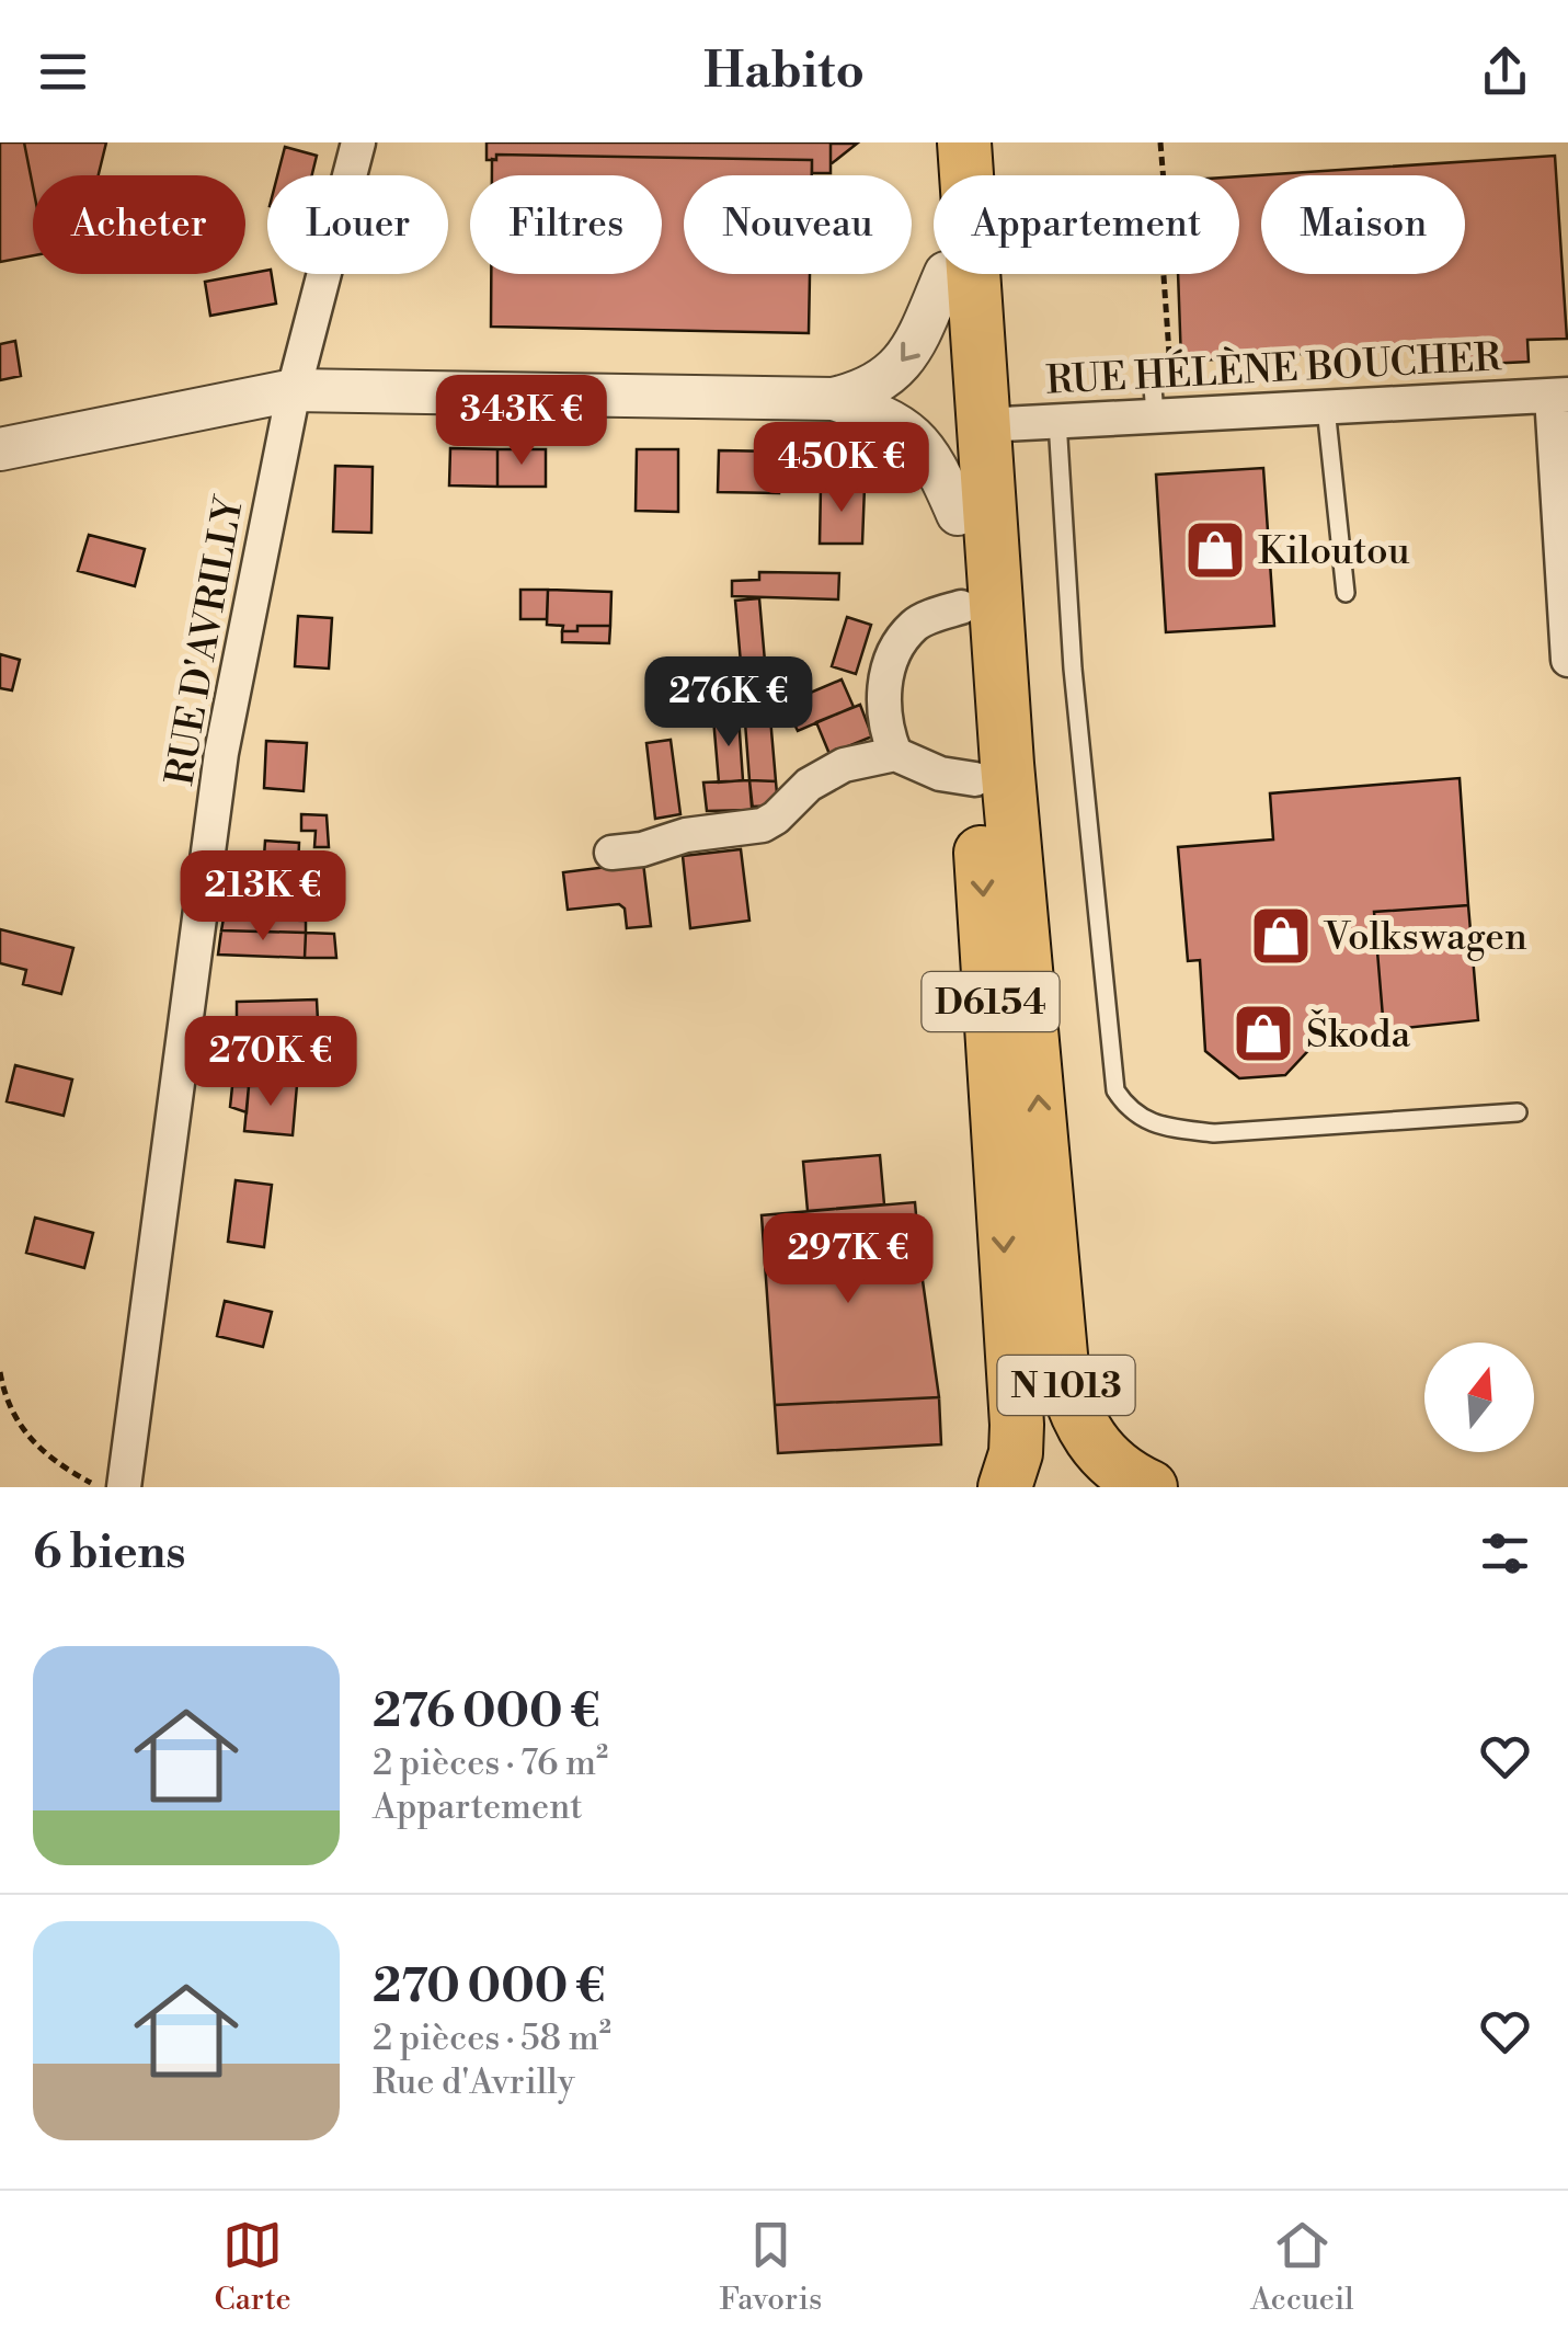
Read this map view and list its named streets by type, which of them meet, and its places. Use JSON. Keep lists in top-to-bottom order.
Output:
{
  "streets": {
    "main road": ["D6154", "N 1013"],
    "street": ["RUE HÉLÈNE BOUCHER", "RUE D'AVRILLY"]
  },
  "crossings": [
    ["RUE HÉLÈNE BOUCHER", "D6154"],
    ["D6154", "N 1013"]
  ],
  "places": {
    "shop": ["Kiloutou", "Volkswagen", "Škoda"]
  },
  "north": "top",
  "page": {
    "header": "Habito",
    "chip": [
      "Acheter",
      "Louer",
      "Filtres",
      "Nouveau",
      "Appartement",
      "Maison"
    ],
    "price": [
      "343K €",
      "450K €",
      "276K €",
      "213K €",
      "270K €",
      "297K €"
    ],
    "heading": "6 biens",
    "list": [
      {
        "name": "276 000 €",
        "note": "2 pièces · 76 m² · Appartement"
      },
      {
        "name": "270 000 €",
        "note": "2 pièces · 58 m² · Rue d'Avrilly"
      }
    ],
    "tabs": ["Carte", "Favoris", "Accueil"]
  }
}
